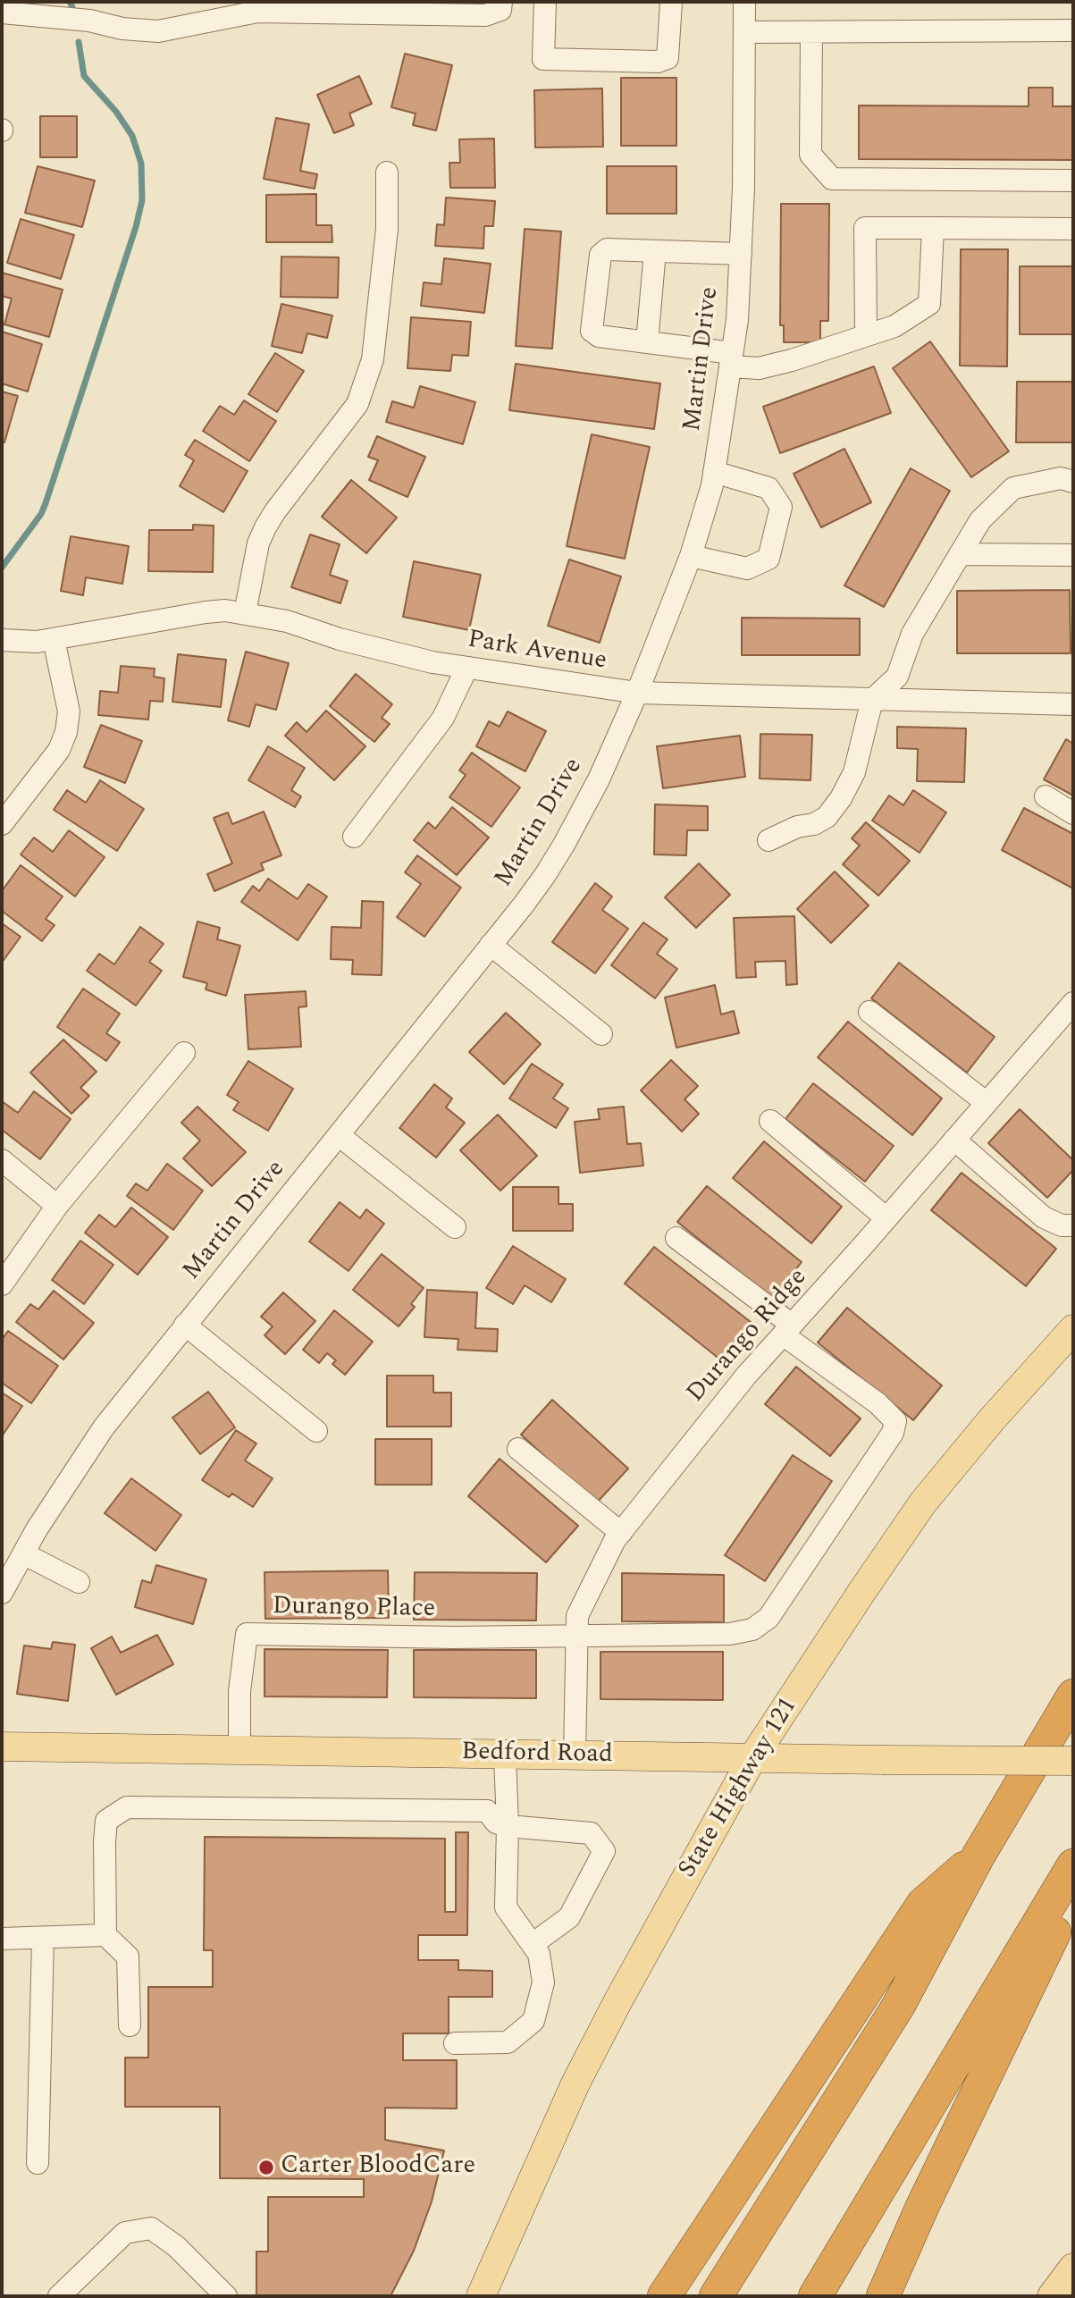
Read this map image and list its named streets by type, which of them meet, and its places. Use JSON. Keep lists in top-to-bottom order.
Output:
{
  "streets": {
    "main road": ["Bedford Road", "State Highway 121"],
    "street": [
      "Martin Drive",
      "Park Avenue",
      "Durango Ridge",
      "Durango Place"
    ]
  },
  "crossings": [
    ["Martin Drive", "Park Avenue"],
    ["Durango Ridge", "Durango Place"],
    ["Durango Ridge", "Bedford Road"],
    ["Durango Place", "Bedford Road"],
    ["Bedford Road", "State Highway 121"]
  ],
  "places": ["Carter BloodCare"]
}
